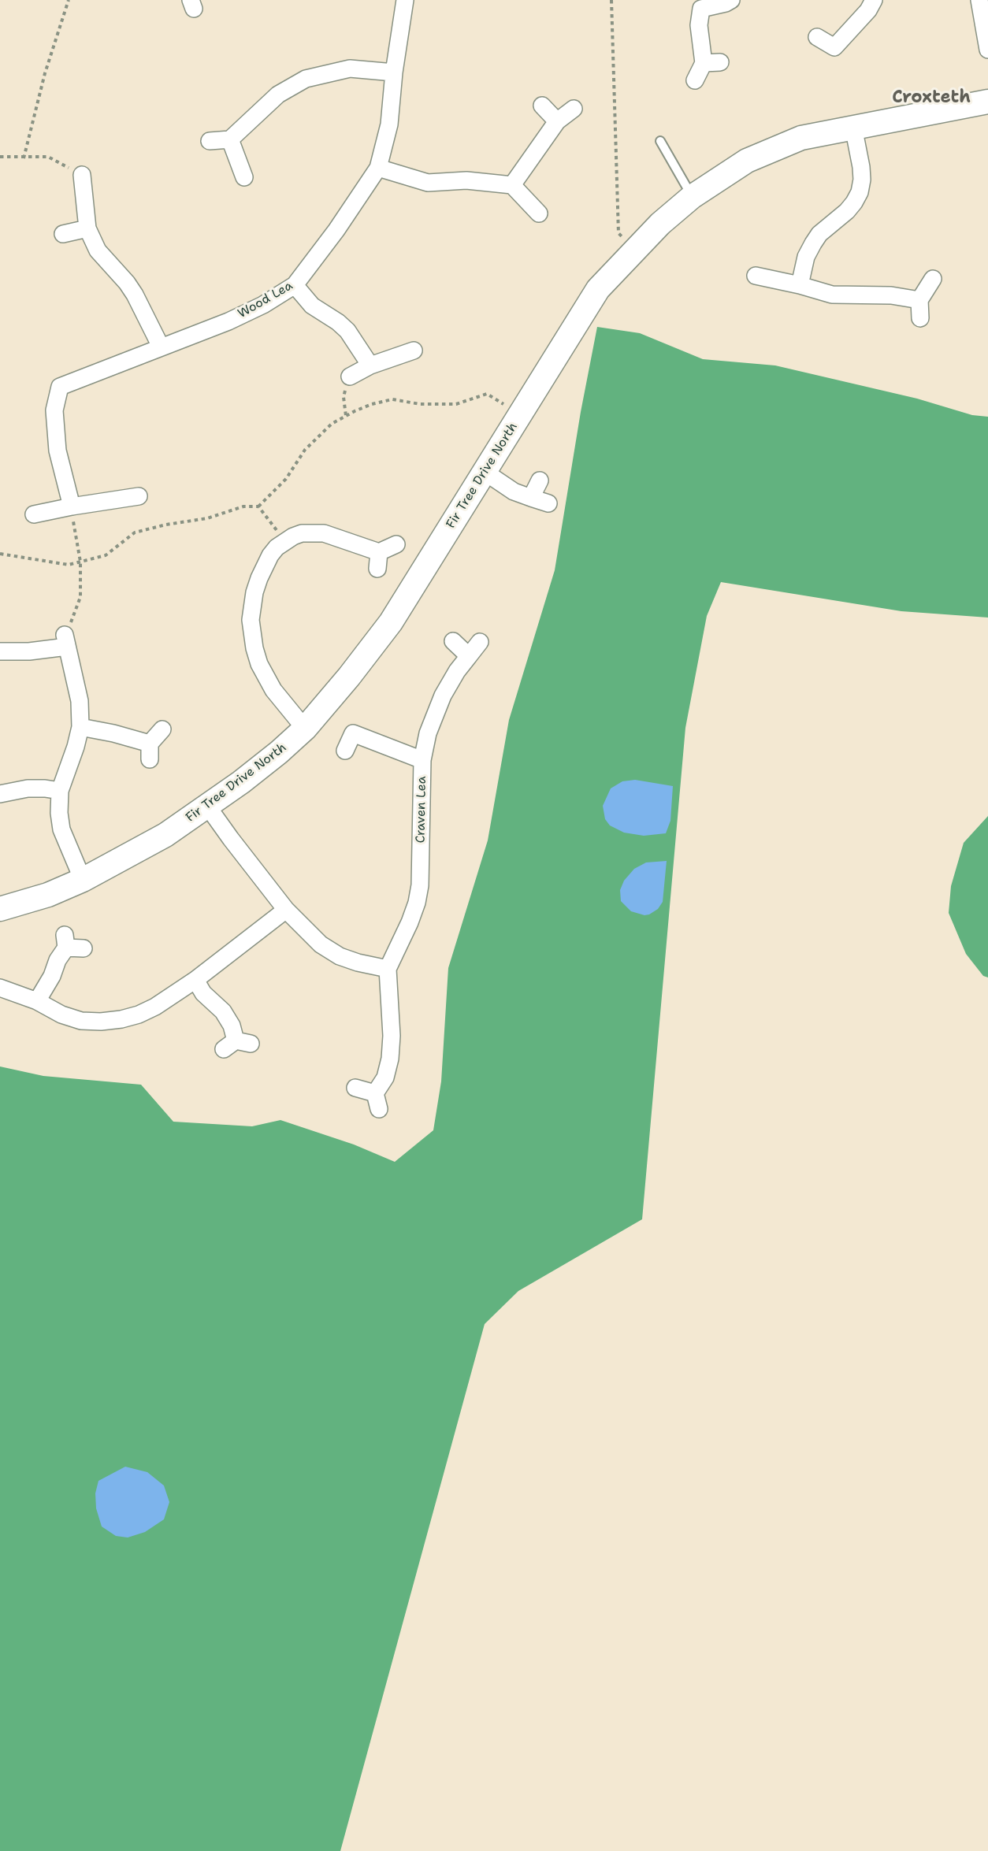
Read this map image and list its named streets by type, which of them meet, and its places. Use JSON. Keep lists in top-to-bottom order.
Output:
{
  "streets": {
    "street": ["Wood Lea", "Fir Tree Drive North", "Craven Lea"]
  },
  "districts": ["Croxteth"]
}
